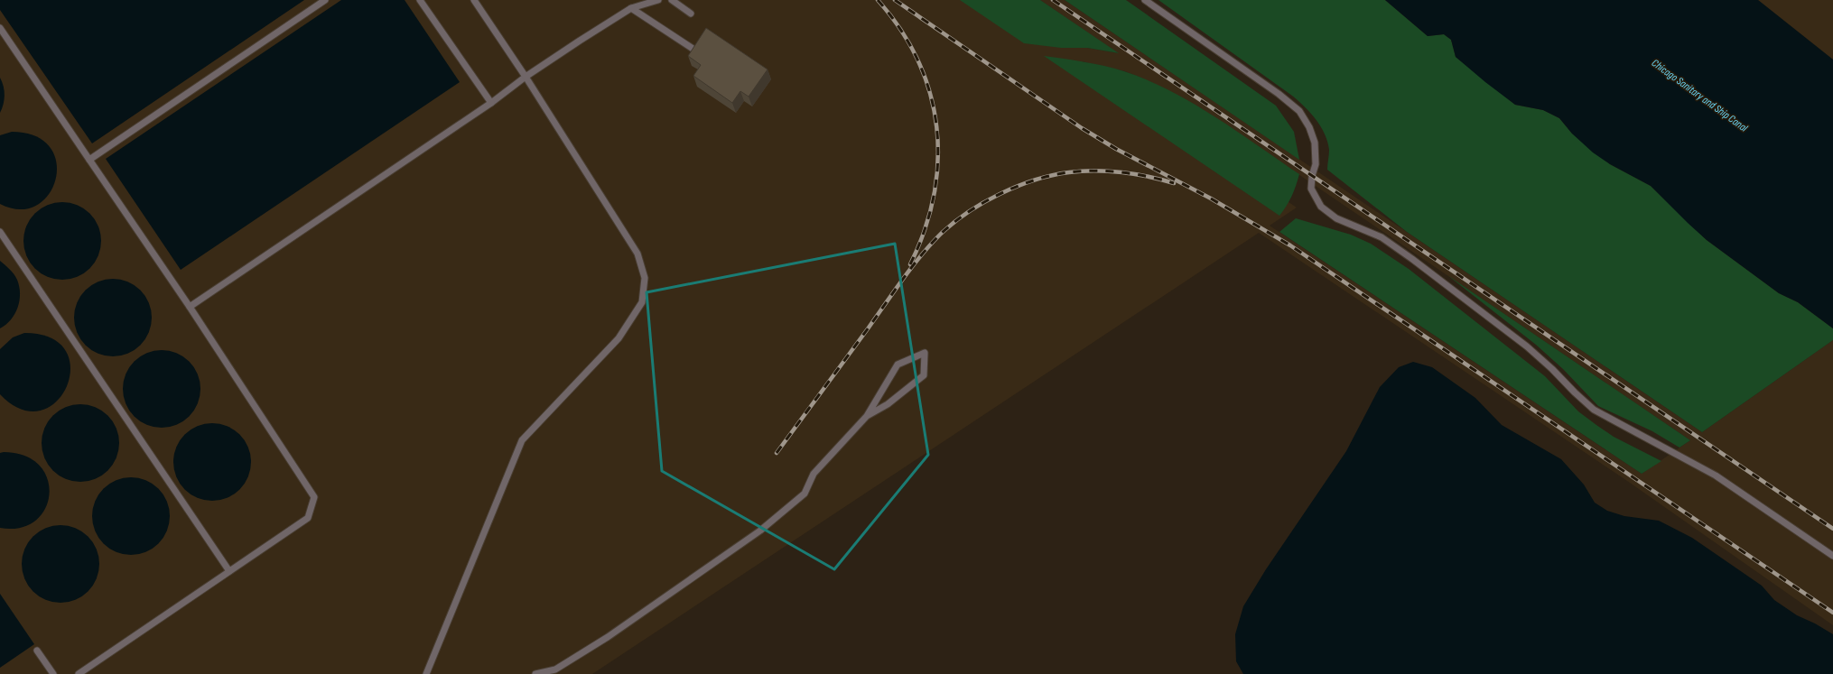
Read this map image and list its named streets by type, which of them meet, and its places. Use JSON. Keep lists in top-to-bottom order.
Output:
{
  "water": ["Chicago Sanitary and Ship Canal"]
}
